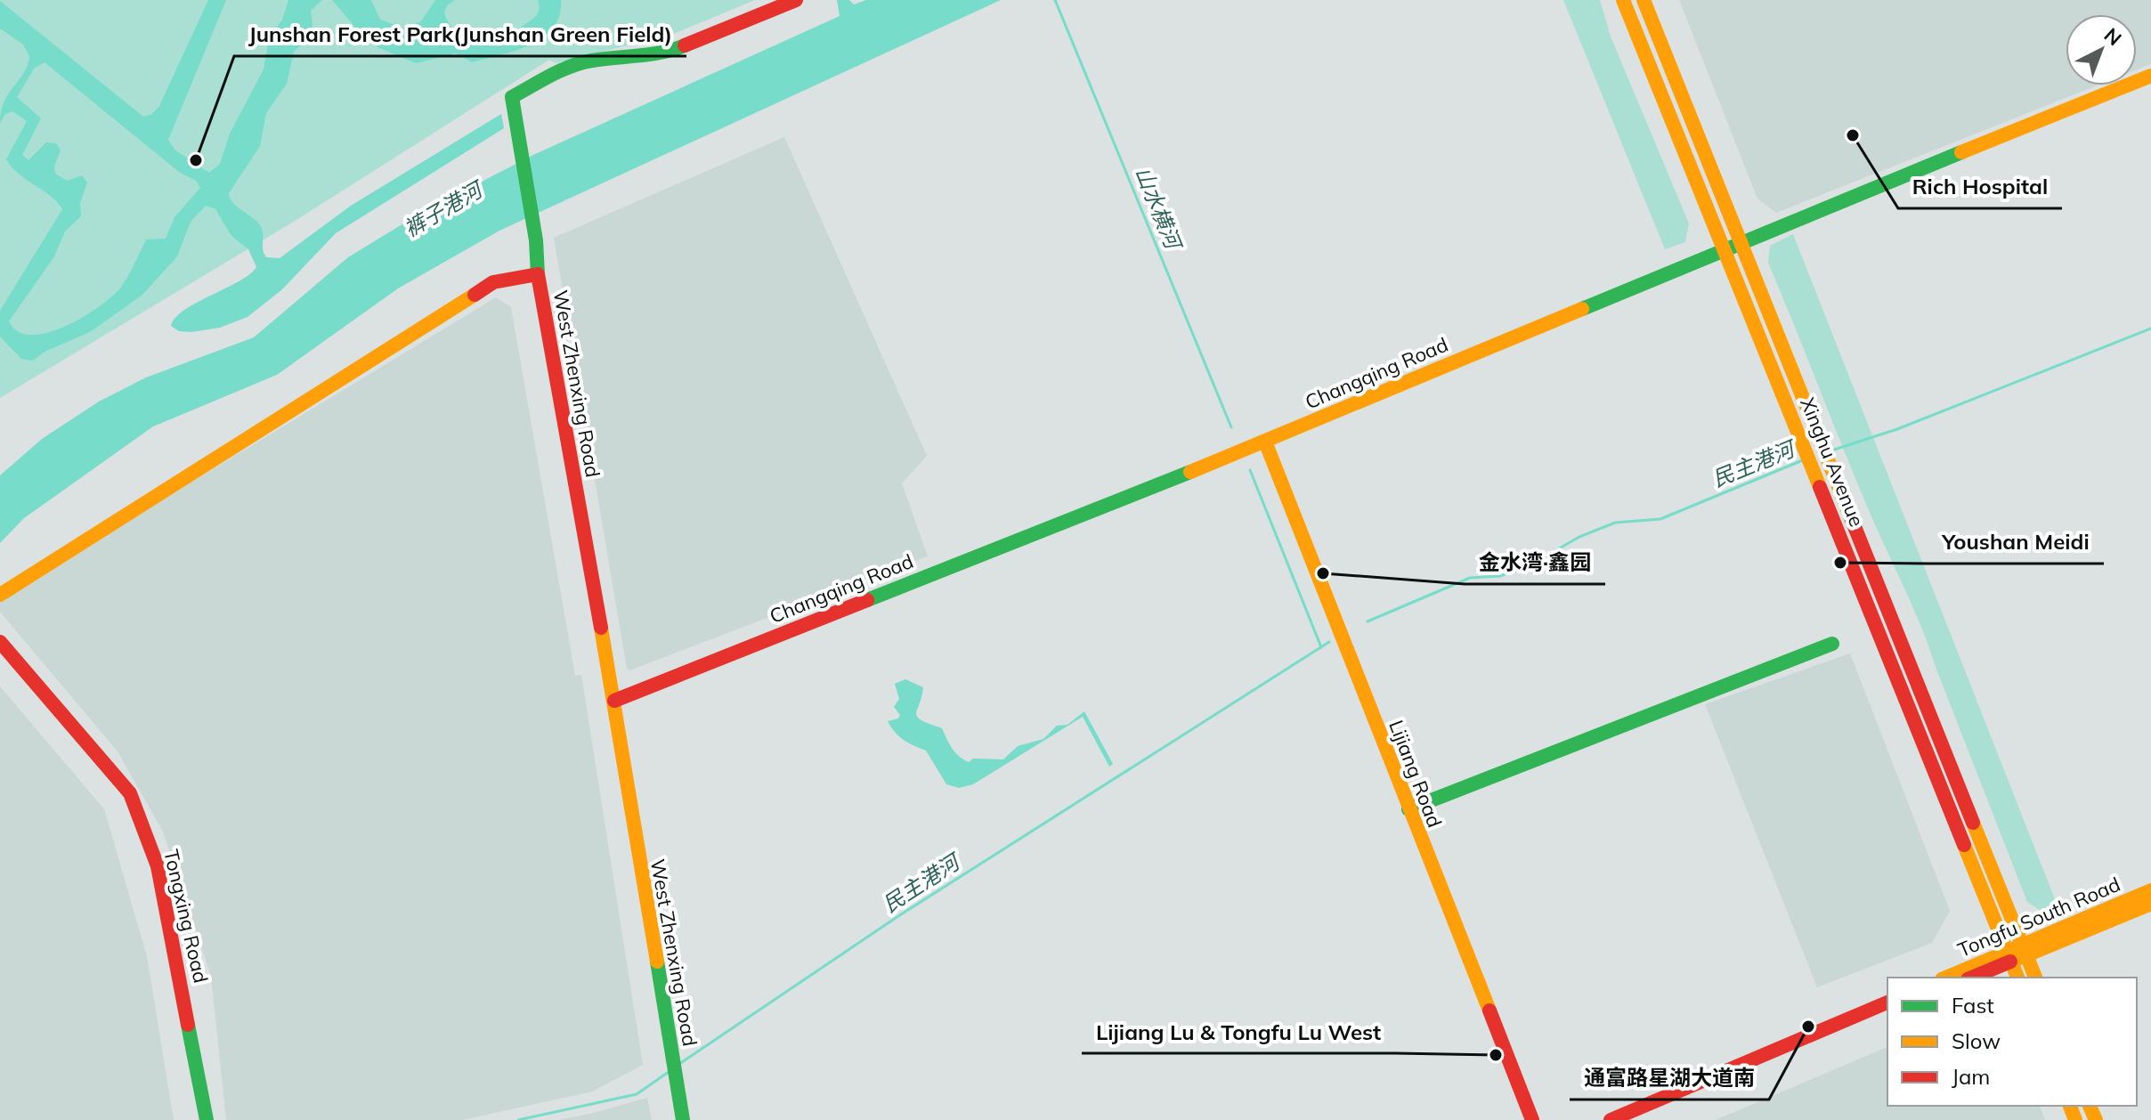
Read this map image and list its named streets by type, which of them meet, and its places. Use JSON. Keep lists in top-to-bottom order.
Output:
{
  "streets": {
    "street": [
      "Changqing Road",
      "West Zhenxing Road",
      "Xinghu Avenue",
      "Lijiang Road",
      "Tongxing Road",
      "Tongfu South Road"
    ]
  },
  "crossings": [
    ["Changqing Road", "West Zhenxing Road"],
    ["Changqing Road", "Xinghu Avenue"],
    ["Changqing Road", "Lijiang Road"],
    ["Xinghu Avenue", "Tongfu South Road"]
  ],
  "water": ["山水横河", "裤子港河", "民主港河"],
  "places": [
    "Rich Hospital",
    "Junshan Forest Park(Junshan Green Field)",
    "Youshan Meidi",
    "金水湾·鑫园",
    "通富路星湖大道南",
    "Lijiang Lu & Tongfu Lu West"
  ],
  "legend": ["Fast", "Slow", "Jam"],
  "north": "top right"
}
